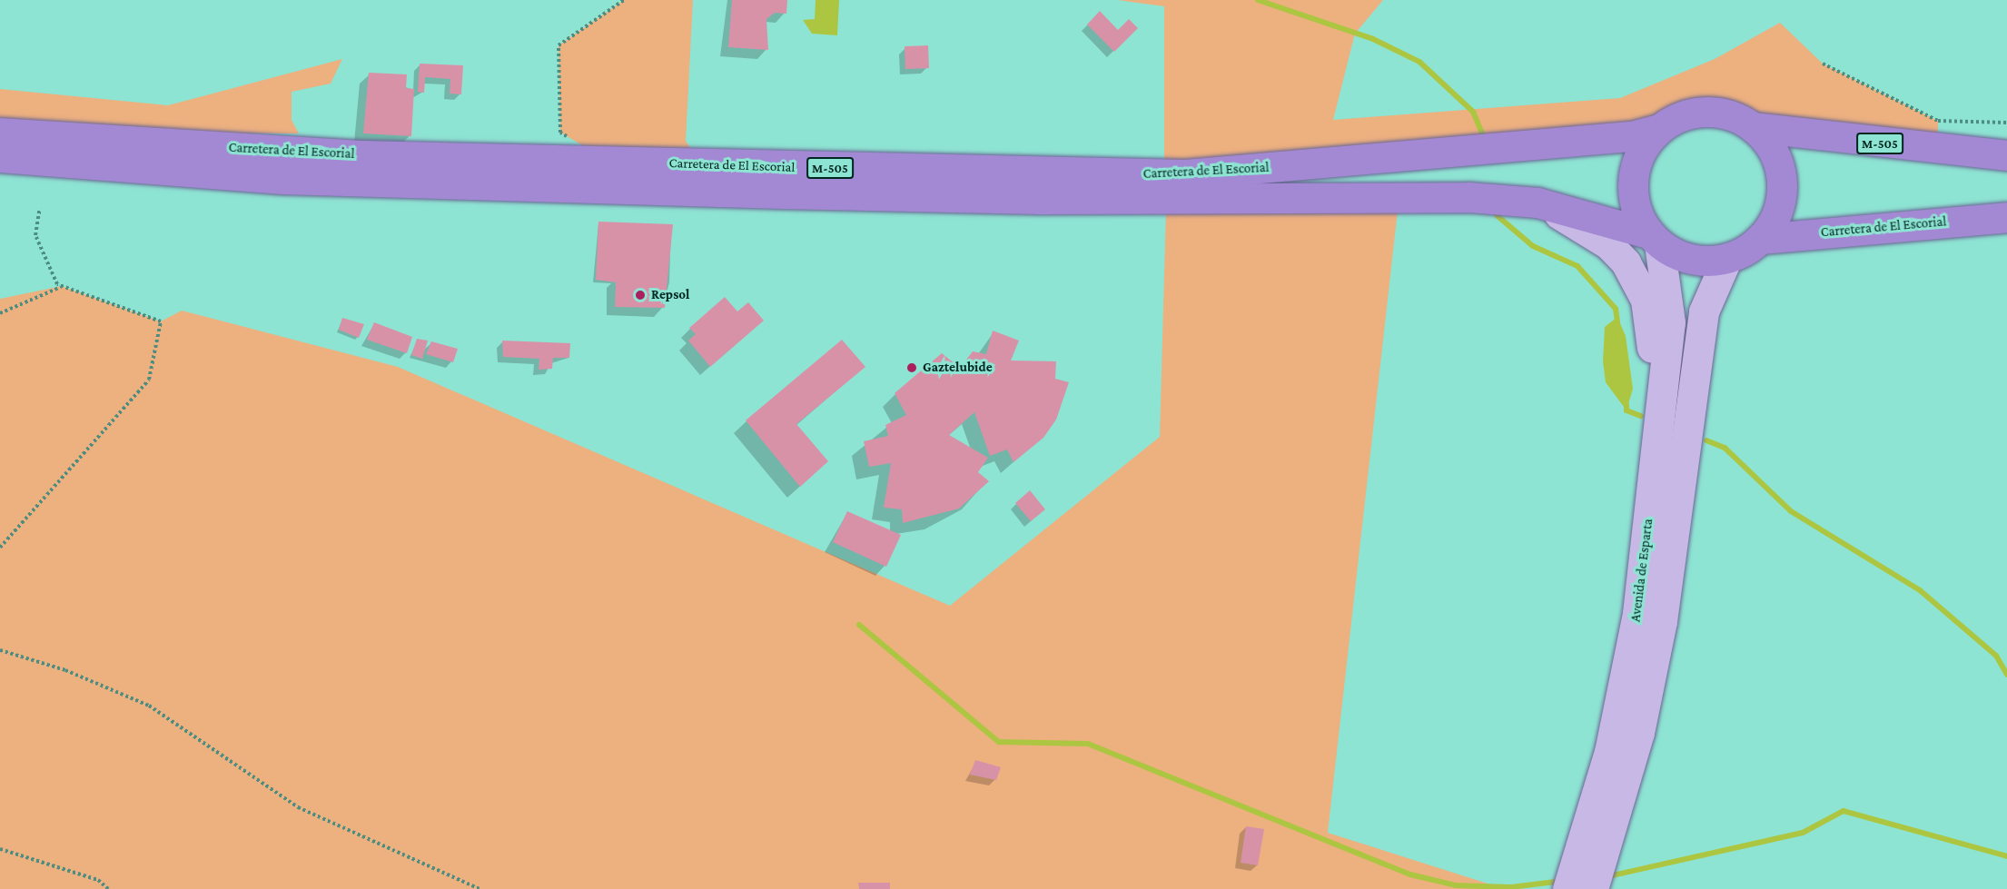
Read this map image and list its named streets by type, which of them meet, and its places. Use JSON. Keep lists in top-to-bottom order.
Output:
{
  "streets": {
    "highway": ["M-505", "Carretera de El Escorial"],
    "main road": ["Avenida de Esparta"]
  },
  "crossings": [
    ["M-505", "Carretera de El Escorial"],
    ["M-505", "Avenida de Esparta"],
    ["Carretera de El Escorial", "Avenida de Esparta"]
  ],
  "places": ["Repsol", "Gaztelubide"]
}
